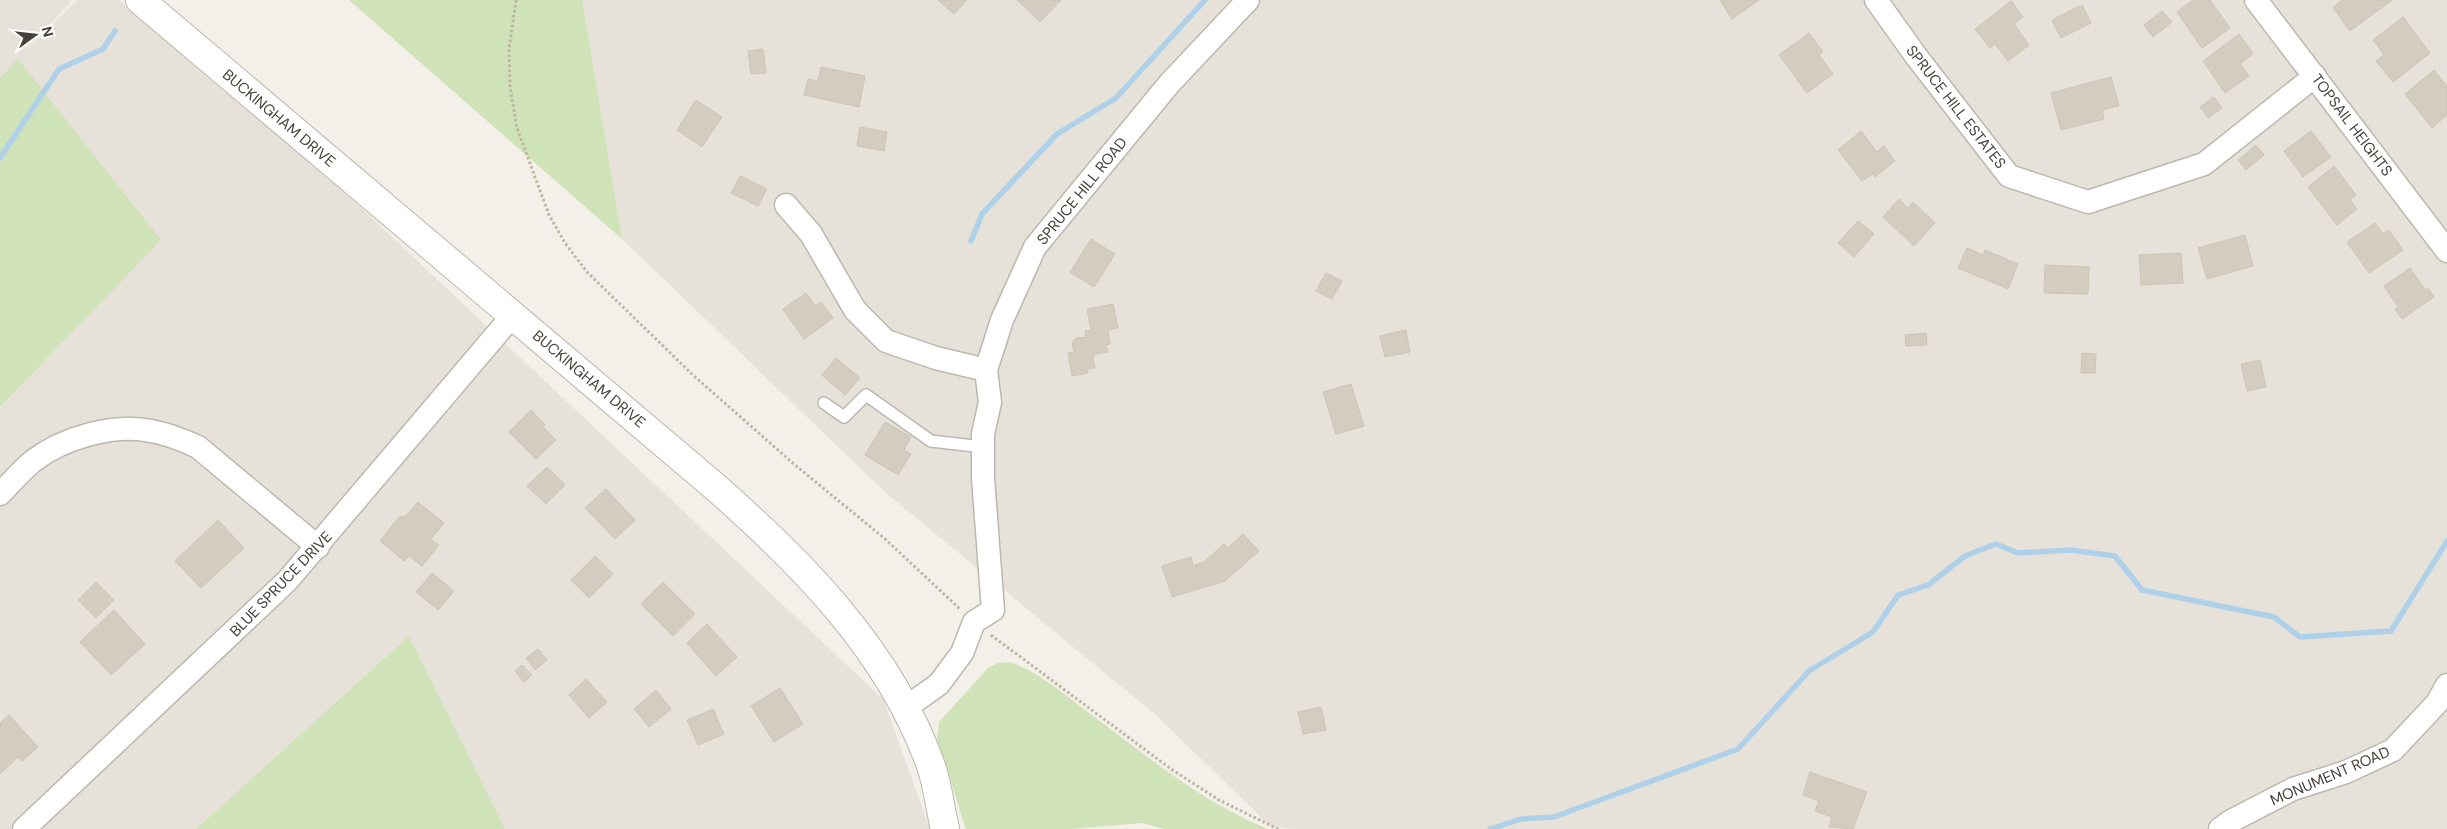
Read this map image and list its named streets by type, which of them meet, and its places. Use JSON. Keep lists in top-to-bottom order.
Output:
{
  "streets": {
    "street": [
      "SPRUCE HILL ESTATES",
      "BUCKINGHAM DRIVE",
      "TOPSAIL HEIGHTS",
      "SPRUCE HILL ROAD",
      "BLUE SPRUCE DRIVE",
      "MONUMENT ROAD"
    ]
  },
  "crossings": [
    ["SPRUCE HILL ESTATES", "TOPSAIL HEIGHTS"],
    ["BUCKINGHAM DRIVE", "BLUE SPRUCE DRIVE"]
  ],
  "north": "right"
}
